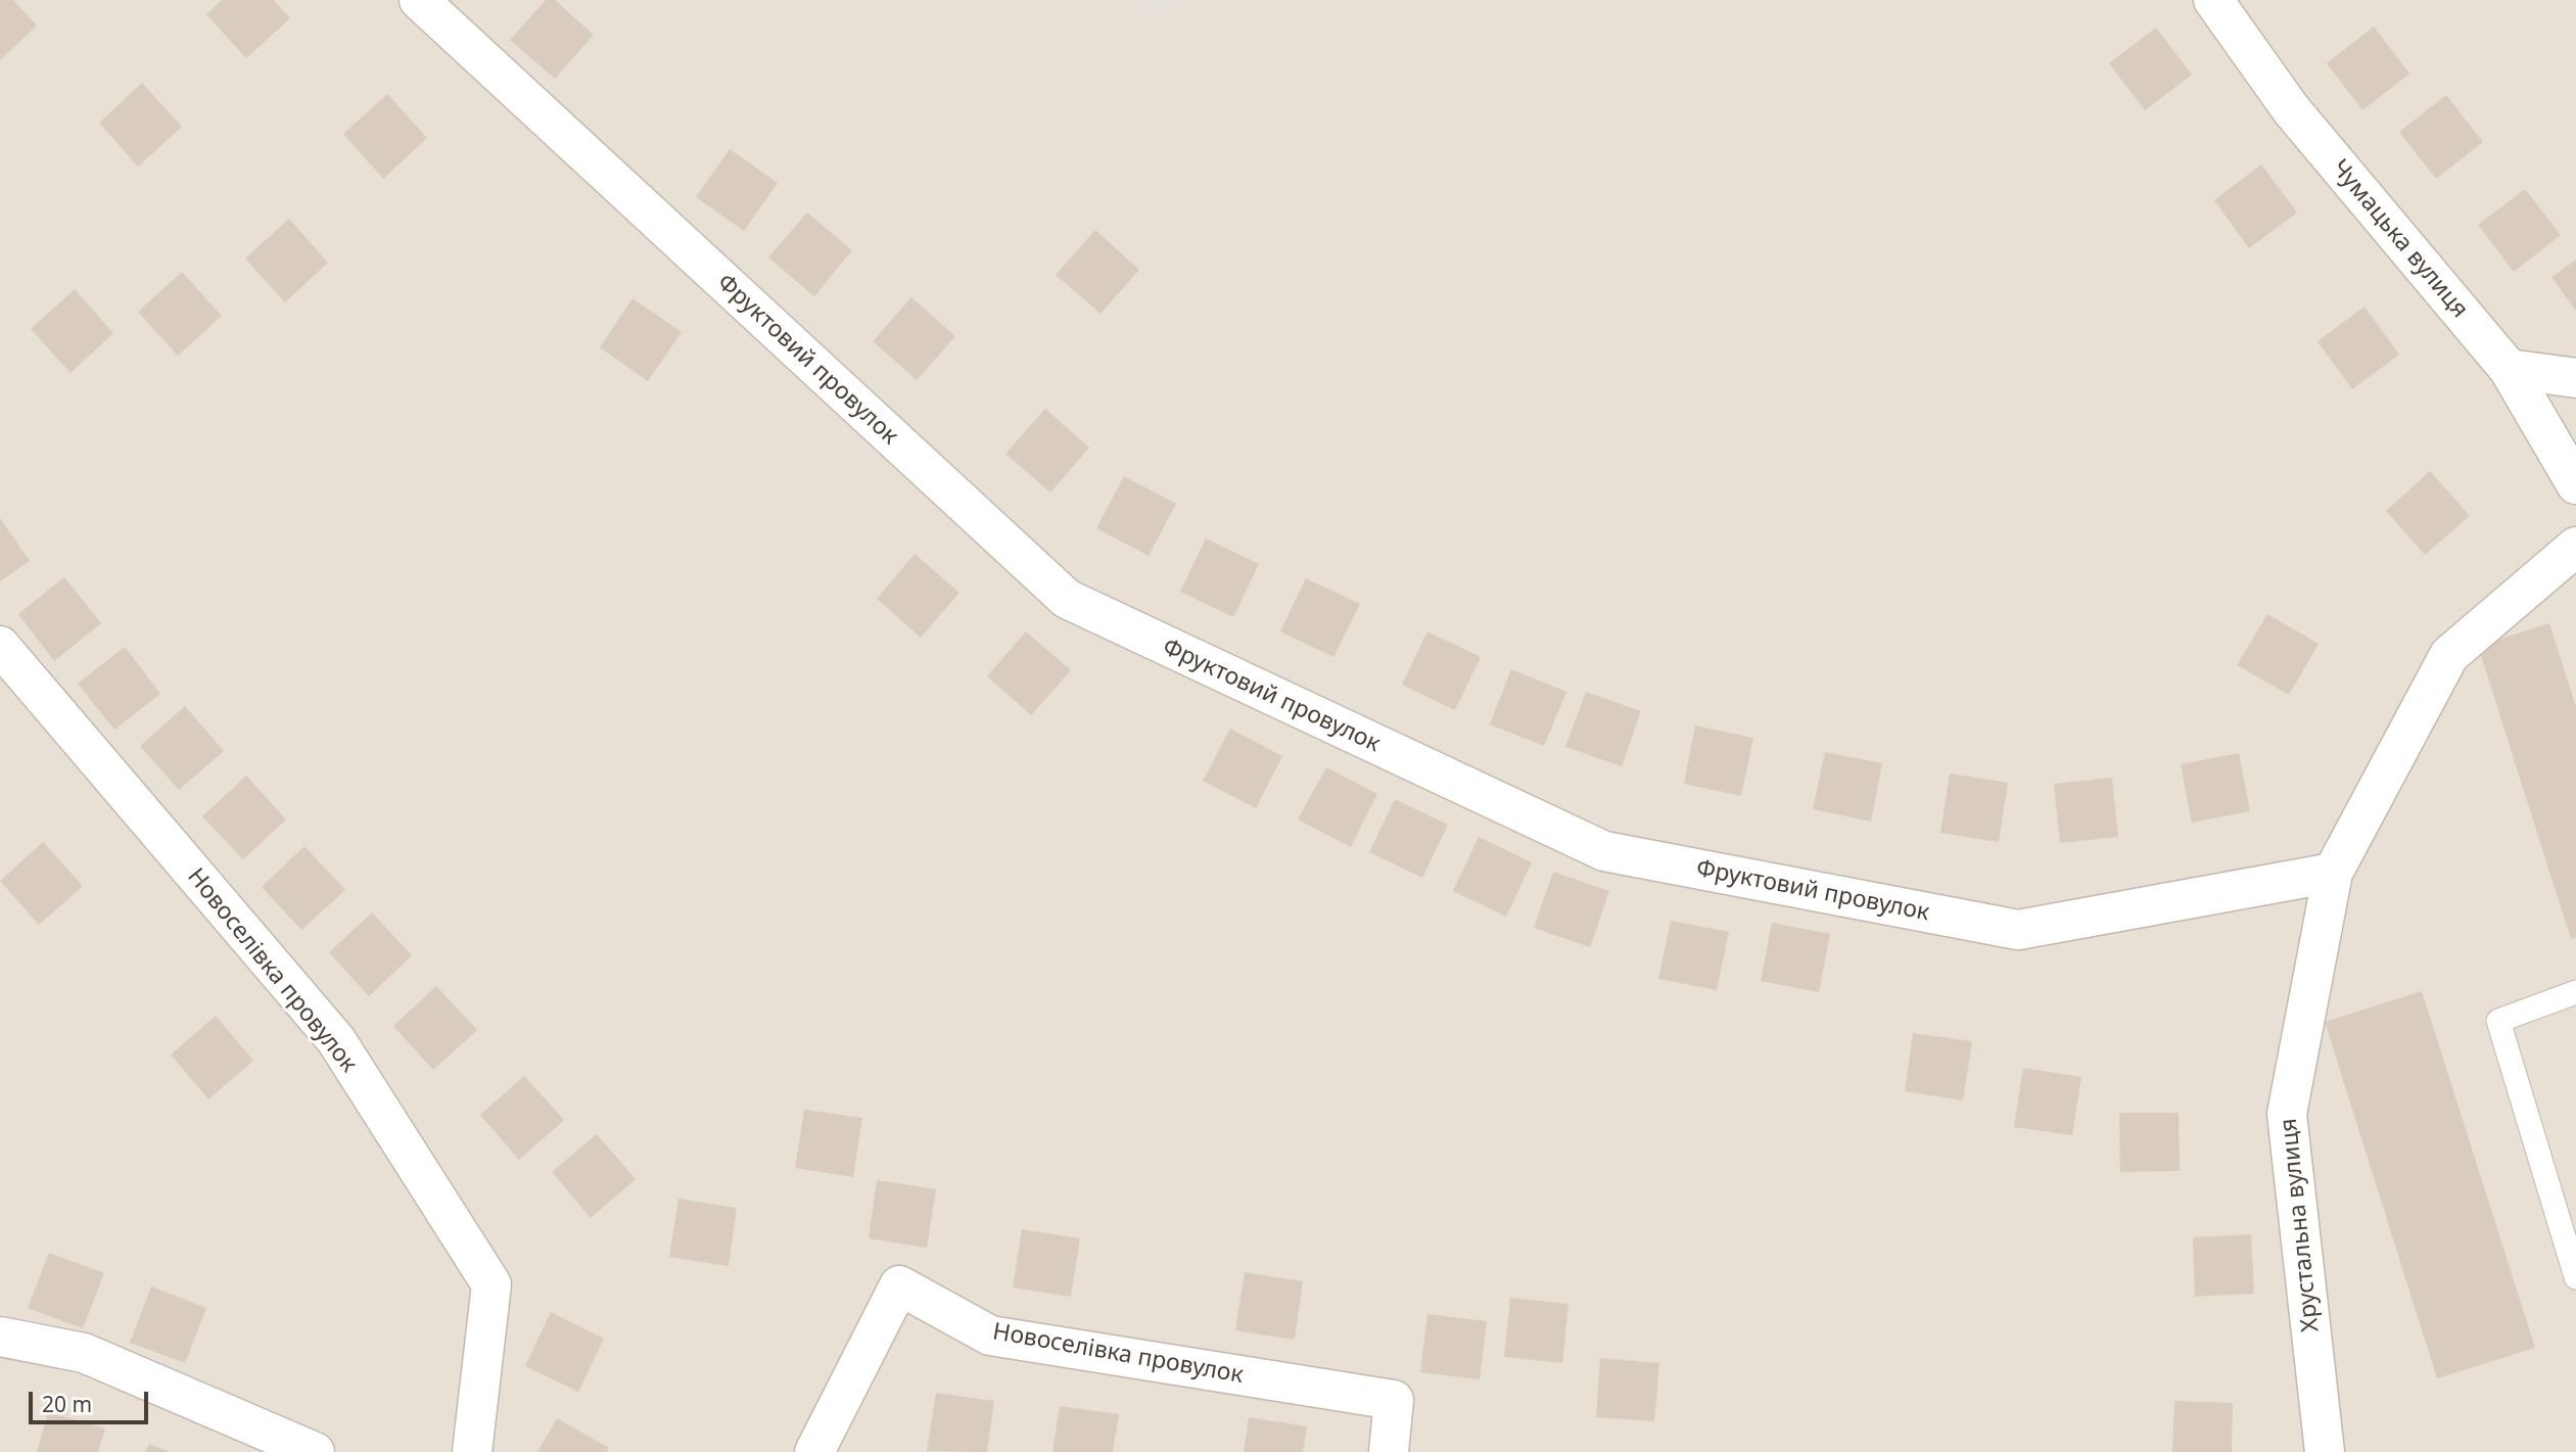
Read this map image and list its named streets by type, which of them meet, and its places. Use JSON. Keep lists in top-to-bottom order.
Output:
{
  "streets": {
    "street": [
      "Чумацька вулиця",
      "Фруктовий провулок",
      "Новоселівка провулок",
      "Хрустальна вулиця"
    ]
  },
  "crossings": [
    ["Фруктовий провулок", "Хрустальна вулиця"]
  ],
  "scale_bar": "20 m"
}
